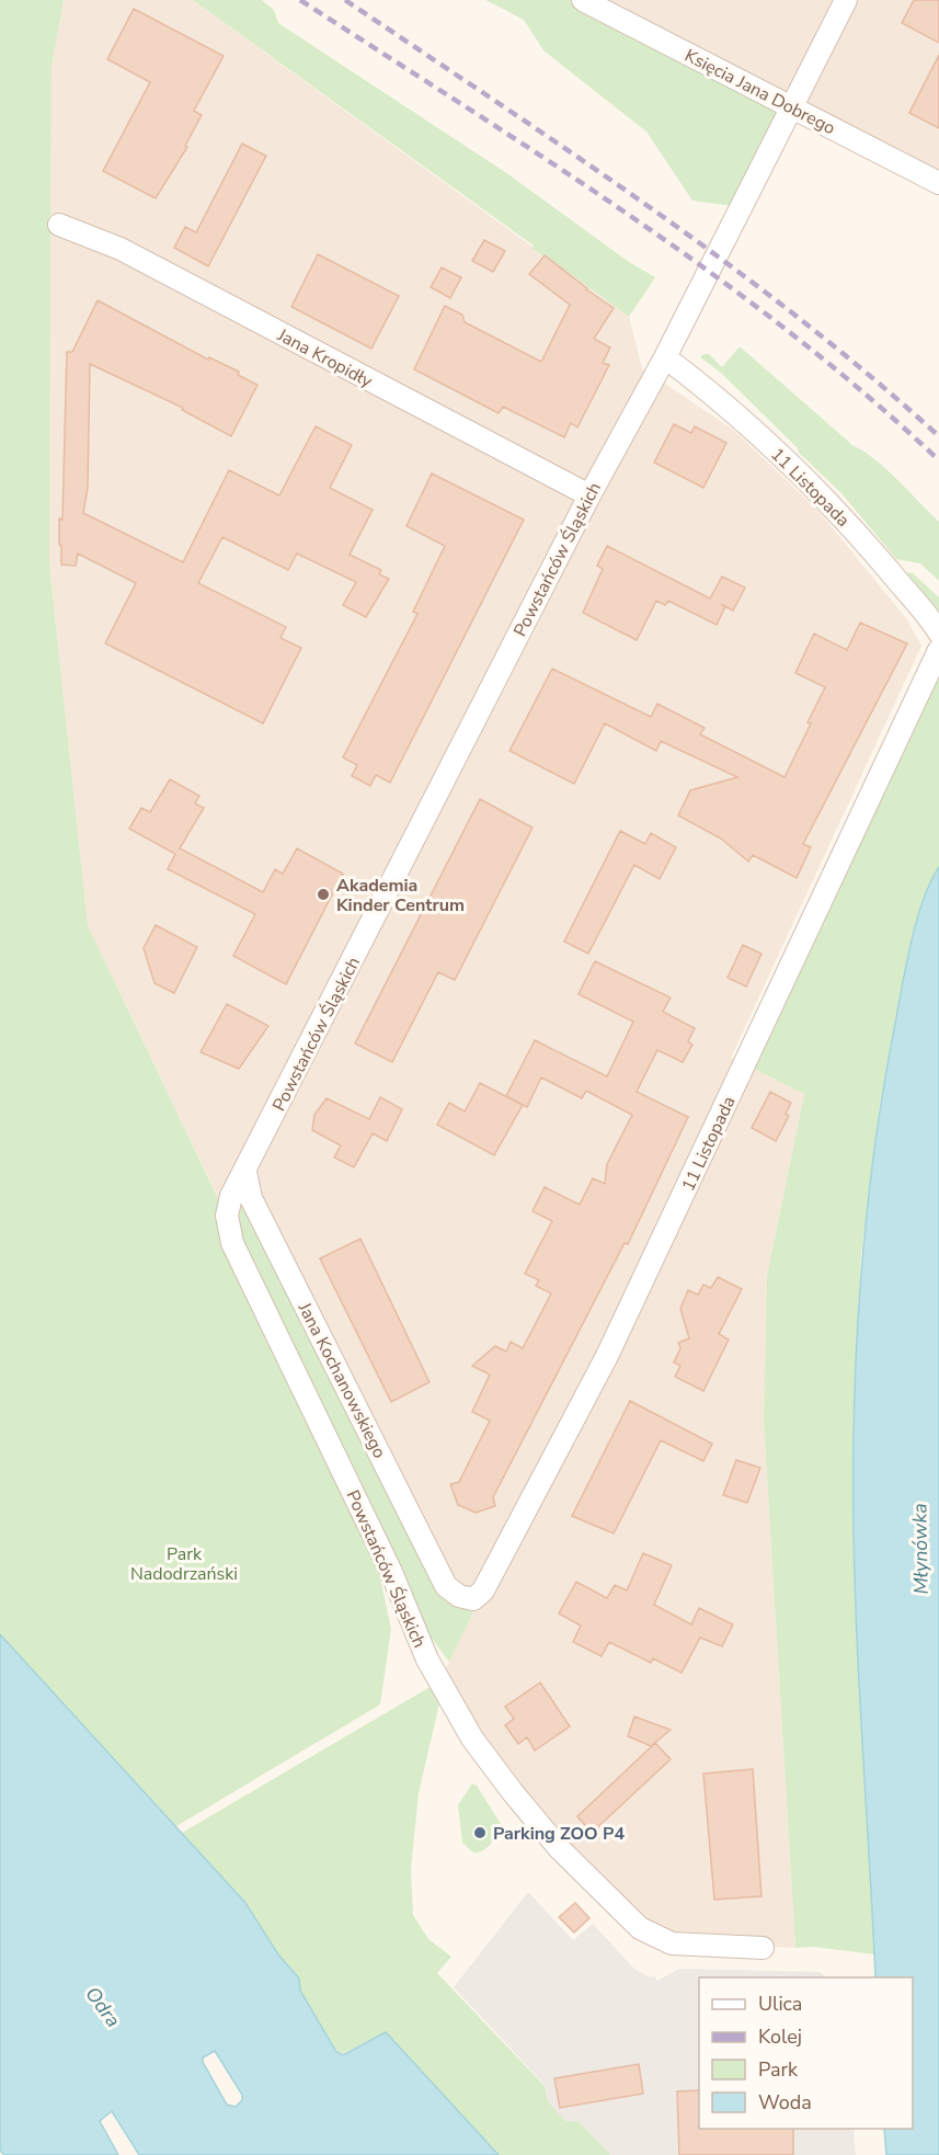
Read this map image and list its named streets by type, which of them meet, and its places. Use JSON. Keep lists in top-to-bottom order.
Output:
{
  "streets": {
    "street": [
      "Księcia Jana Dobrego",
      "Jana Kropidły",
      "11 Listopada",
      "Powstańców Śląskich",
      "Jana Kochanowskiego"
    ]
  },
  "crossings": [
    ["Księcia Jana Dobrego", "Powstańców Śląskich"],
    ["Jana Kropidły", "Powstańców Śląskich"],
    ["11 Listopada", "Powstańców Śląskich"],
    ["11 Listopada", "Jana Kochanowskiego"],
    ["Powstańców Śląskich", "Jana Kochanowskiego"]
  ],
  "water": ["Młynówka", "Odra"],
  "parks": ["Park Nadodrzański"],
  "places": ["Akademia Kinder Centrum", "Parking ZOO P4"],
  "legend": [
    "Ulica",
    "Kolej",
    "Park",
    "Woda"
  ]
}
